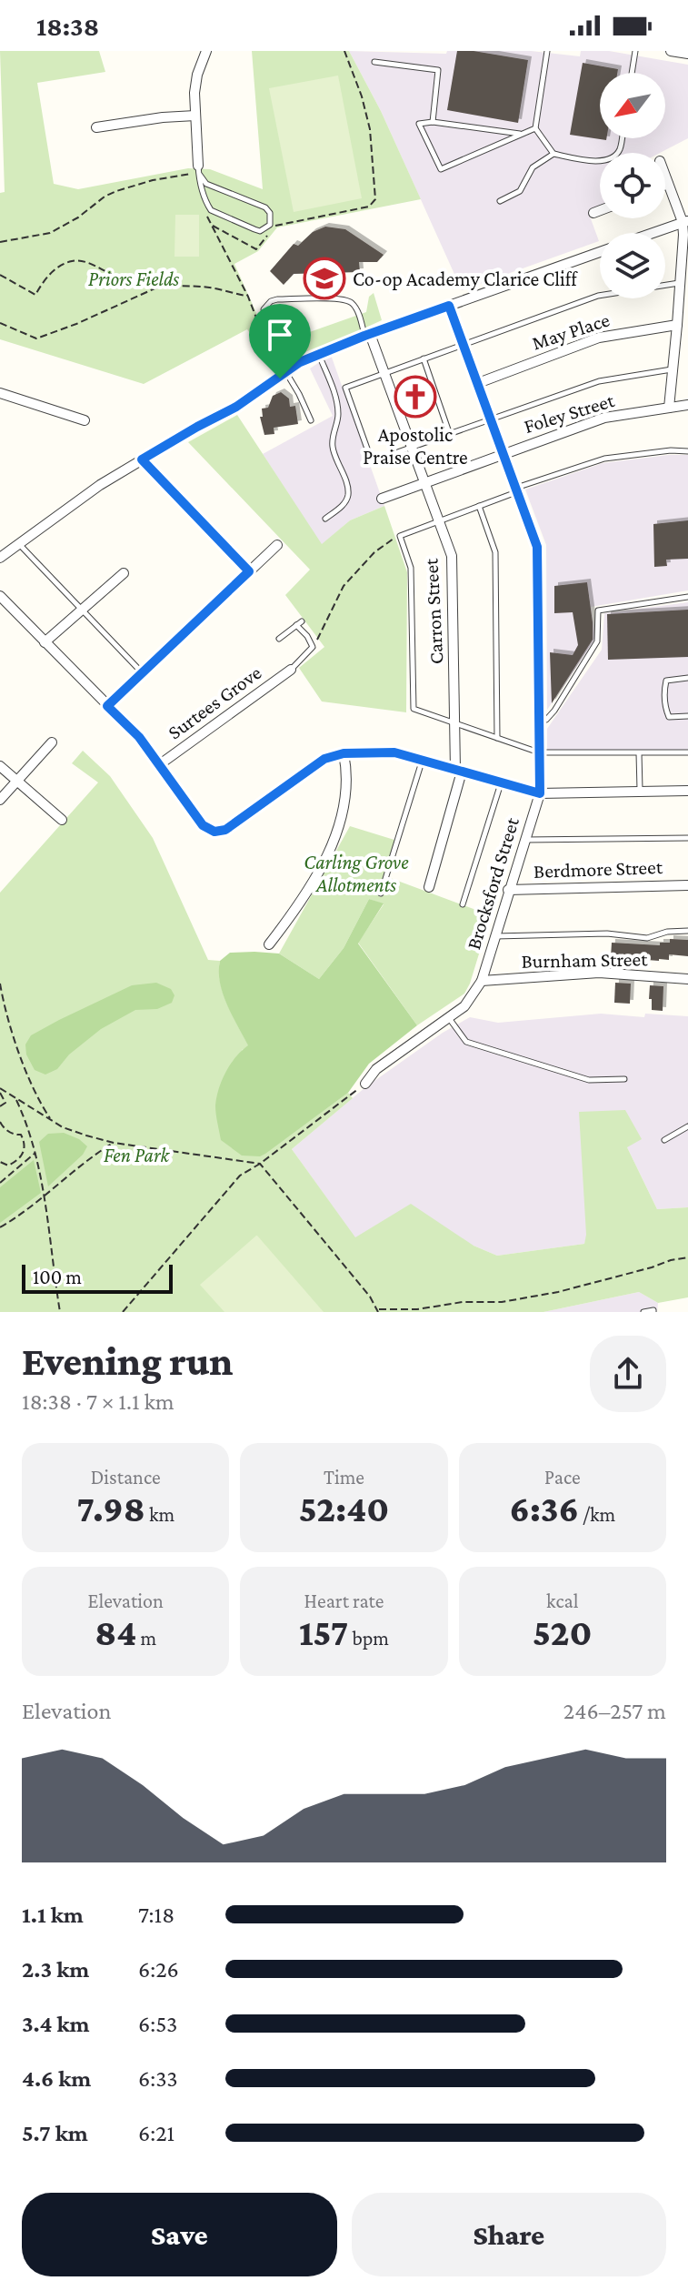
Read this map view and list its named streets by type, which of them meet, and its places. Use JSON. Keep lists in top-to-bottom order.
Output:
{
  "streets": {
    "street": [
      "May Place",
      "Foley Street",
      "Carron Street",
      "Surtees Grove",
      "Berdmore Street",
      "Brocksford Street",
      "Burnham Street"
    ]
  },
  "crossings": [
    ["May Place", "Brocksford Street"],
    ["Foley Street", "Carron Street"],
    ["Foley Street", "Brocksford Street"],
    ["Berdmore Street", "Brocksford Street"],
    ["Brocksford Street", "Burnham Street"]
  ],
  "parks": ["Priors Fields", "Carling Grove Allotments", "Fen Park"],
  "places": {
    "school or university": ["Co-op Academy Clarice Cliff"],
    "church": ["Apostolic Praise Centre"]
  },
  "scale_bar": "100 m",
  "north": "bottom left",
  "page": {
    "status": "18:38",
    "scale": "100 m",
    "heading": ["Evening run", "18:38 · 7 × 1.1 km"],
    "stats": [
      ["Distance", "7.98 km"],
      ["Time", "52:40"],
      ["Pace", "6:36 /km"],
      ["Elevation", "84 m"],
      ["Heart rate", "157 bpm"],
      ["kcal", "520"]
    ],
    "chart": ["Elevation", "246–257 m"],
    "list": [
      {
        "name": "1.1 km",
        "note": "7:18"
      },
      {
        "name": "2.3 km",
        "note": "6:26"
      },
      {
        "name": "3.4 km",
        "note": "6:53"
      },
      {
        "name": "4.6 km",
        "note": "6:33"
      },
      {
        "name": "5.7 km",
        "note": "6:21"
      }
    ],
    "buttons": ["Save", "Share"]
  }
}
